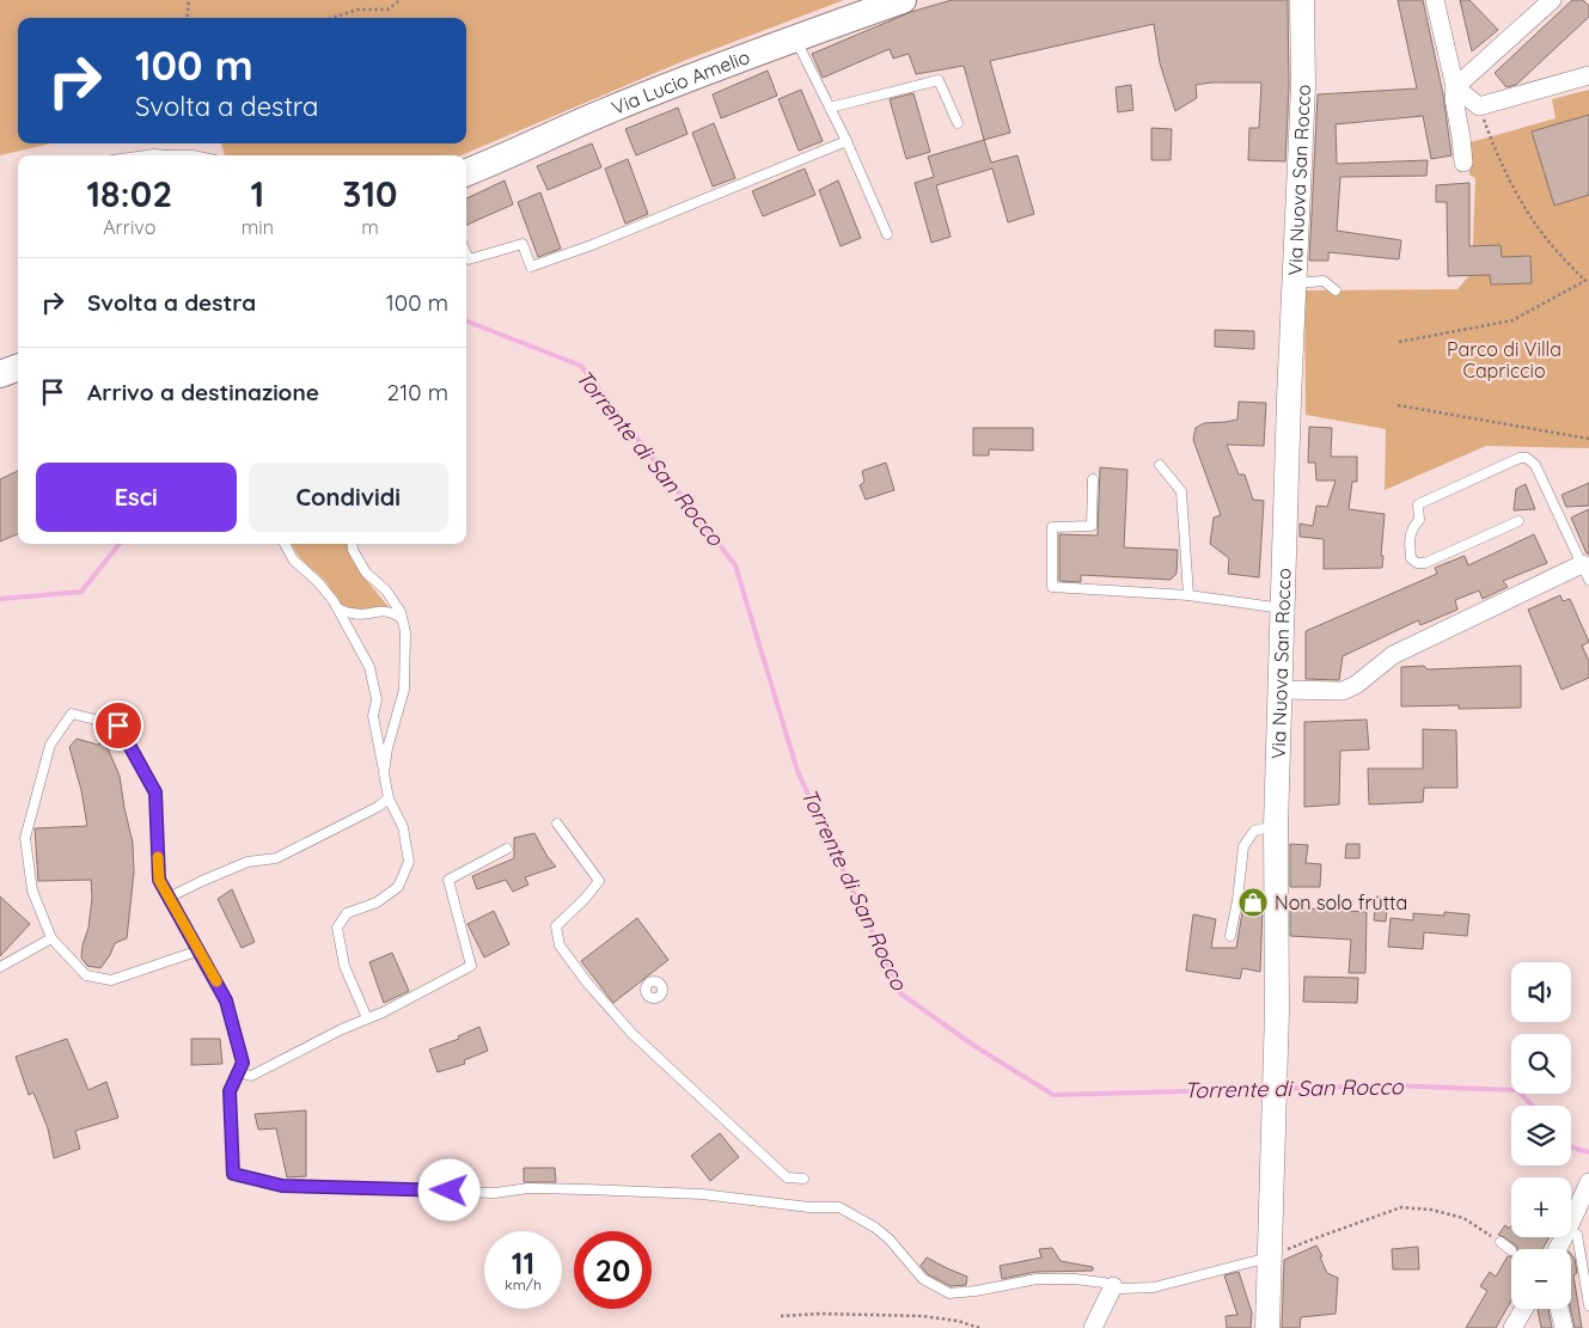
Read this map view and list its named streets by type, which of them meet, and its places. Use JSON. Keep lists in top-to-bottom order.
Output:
{
  "streets": {
    "main road": ["Via Lucio Amelio", "Via Nuova San Rocco"]
  },
  "water": ["Torrente di San Rocco"],
  "parks": ["Parco di Villa Capriccio"],
  "places": {
    "shop": ["Non solo frutta"]
  },
  "page": {
    "turn": ["100 m", "Svolta a destra"],
    "eta": [
      "18:02",
      "Arrivo",
      "1",
      "min",
      "310",
      "m"
    ],
    "list": [
      {
        "name": "Svolta a destra",
        "value": "100 m"
      },
      {
        "name": "Arrivo a destinazione",
        "value": "210 m"
      }
    ],
    "buttons": ["Esci", "Condividi"],
    "map_buttons": ["+", "−"],
    "speed": "11 km/h",
    "limit": "20"
  }
}
